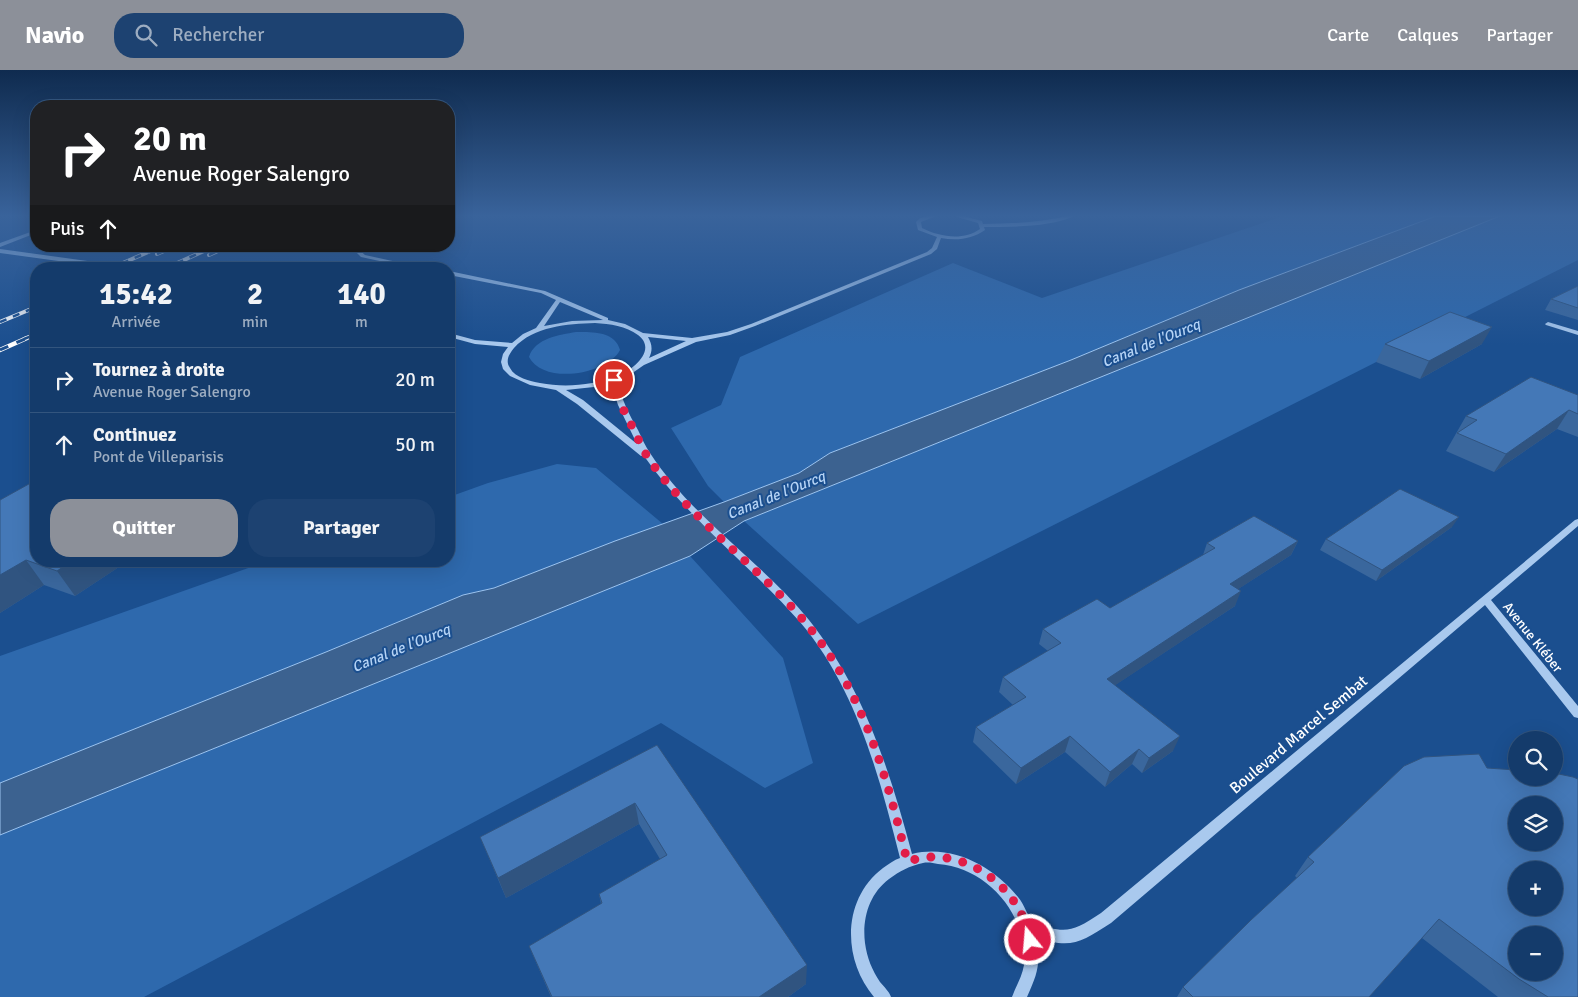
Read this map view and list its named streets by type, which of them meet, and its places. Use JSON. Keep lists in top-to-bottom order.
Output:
{
  "streets": {
    "street": ["Avenue Kléber", "Boulevard Marcel Sembat"]
  },
  "crossings": [
    ["Avenue Kléber", "Boulevard Marcel Sembat"]
  ],
  "water": ["Canal de l'Ourcq"],
  "page": {
    "header": "Navio",
    "search": "Rechercher",
    "nav": ["Carte", "Calques", "Partager"],
    "turn": ["20 m", "Avenue Roger Salengro"],
    "then": "Puis",
    "eta": [
      "15:42",
      "Arrivée",
      "2",
      "min",
      "140",
      "m"
    ],
    "list": [
      {
        "name": "Tournez à droite",
        "note": "Avenue Roger Salengro",
        "value": "20 m"
      },
      {
        "name": "Continuez",
        "note": "Pont de Villeparisis",
        "value": "50 m"
      }
    ],
    "buttons": ["Quitter", "Partager"],
    "map_buttons": ["+", "−"]
  }
}
